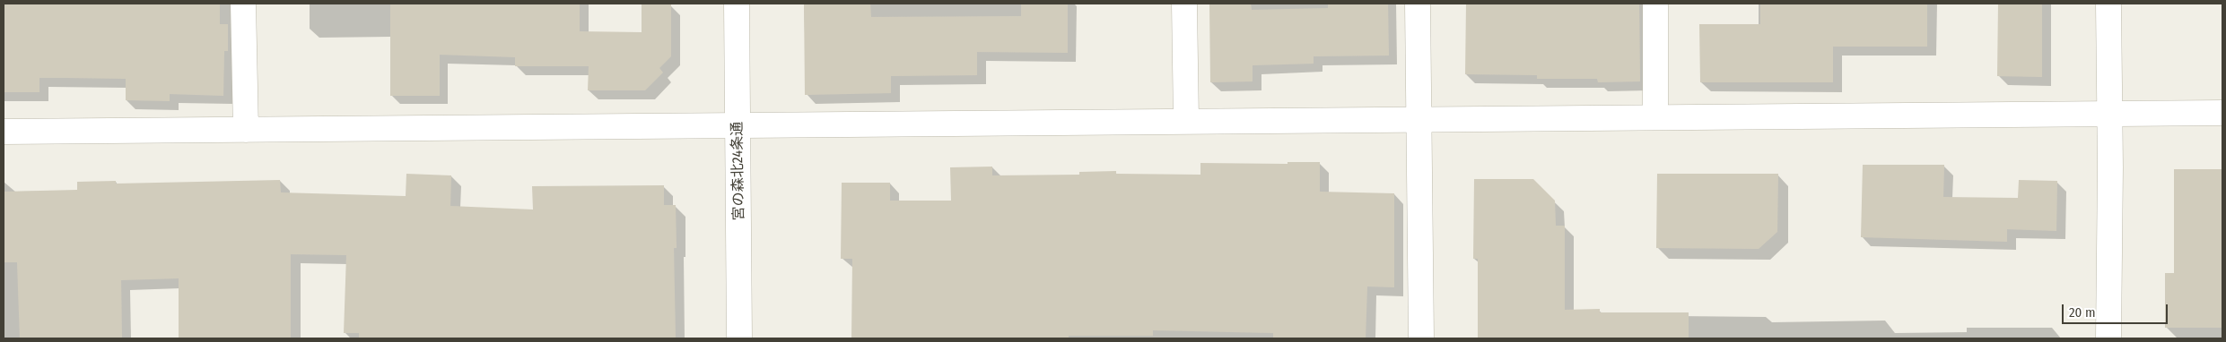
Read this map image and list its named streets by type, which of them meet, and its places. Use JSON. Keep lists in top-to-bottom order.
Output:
{
  "streets": {
    "street": ["宮の森北24条通"]
  },
  "scale_bar": "20 m"
}
